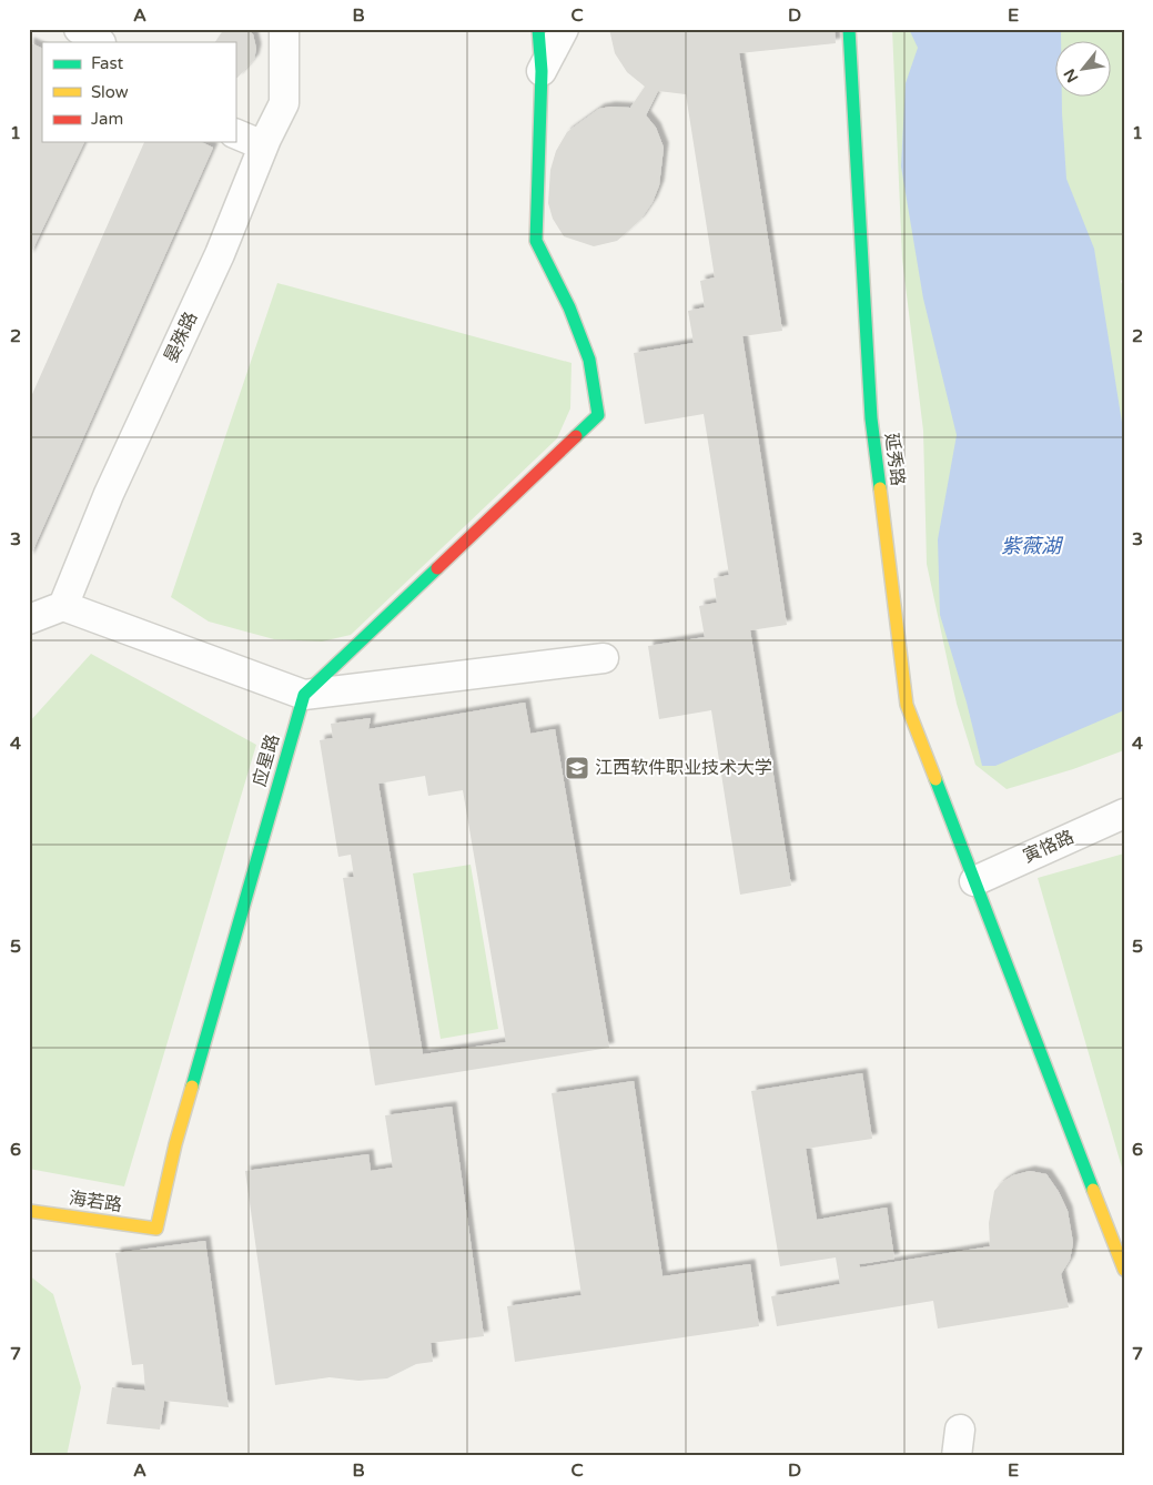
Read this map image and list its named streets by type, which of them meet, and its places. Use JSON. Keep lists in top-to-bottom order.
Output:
{
  "streets": {
    "street": [
      "晏殊路",
      "延秀路",
      "应星路",
      "寅恪路",
      "海若路"
    ]
  },
  "crossings": [
    ["延秀路", "寅恪路"],
    ["应星路", "海若路"]
  ],
  "water": ["紫薇湖"],
  "places": {
    "school or university": ["江西软件职业技术大学"]
  },
  "legend": ["Fast", "Slow", "Jam"],
  "north": "bottom left",
  "grid": {
    "columns": [
      "A",
      "B",
      "C",
      "D",
      "E"
    ],
    "rows": [
      "1",
      "2",
      "3",
      "4",
      "5",
      "6",
      "7"
    ]
  }
}
